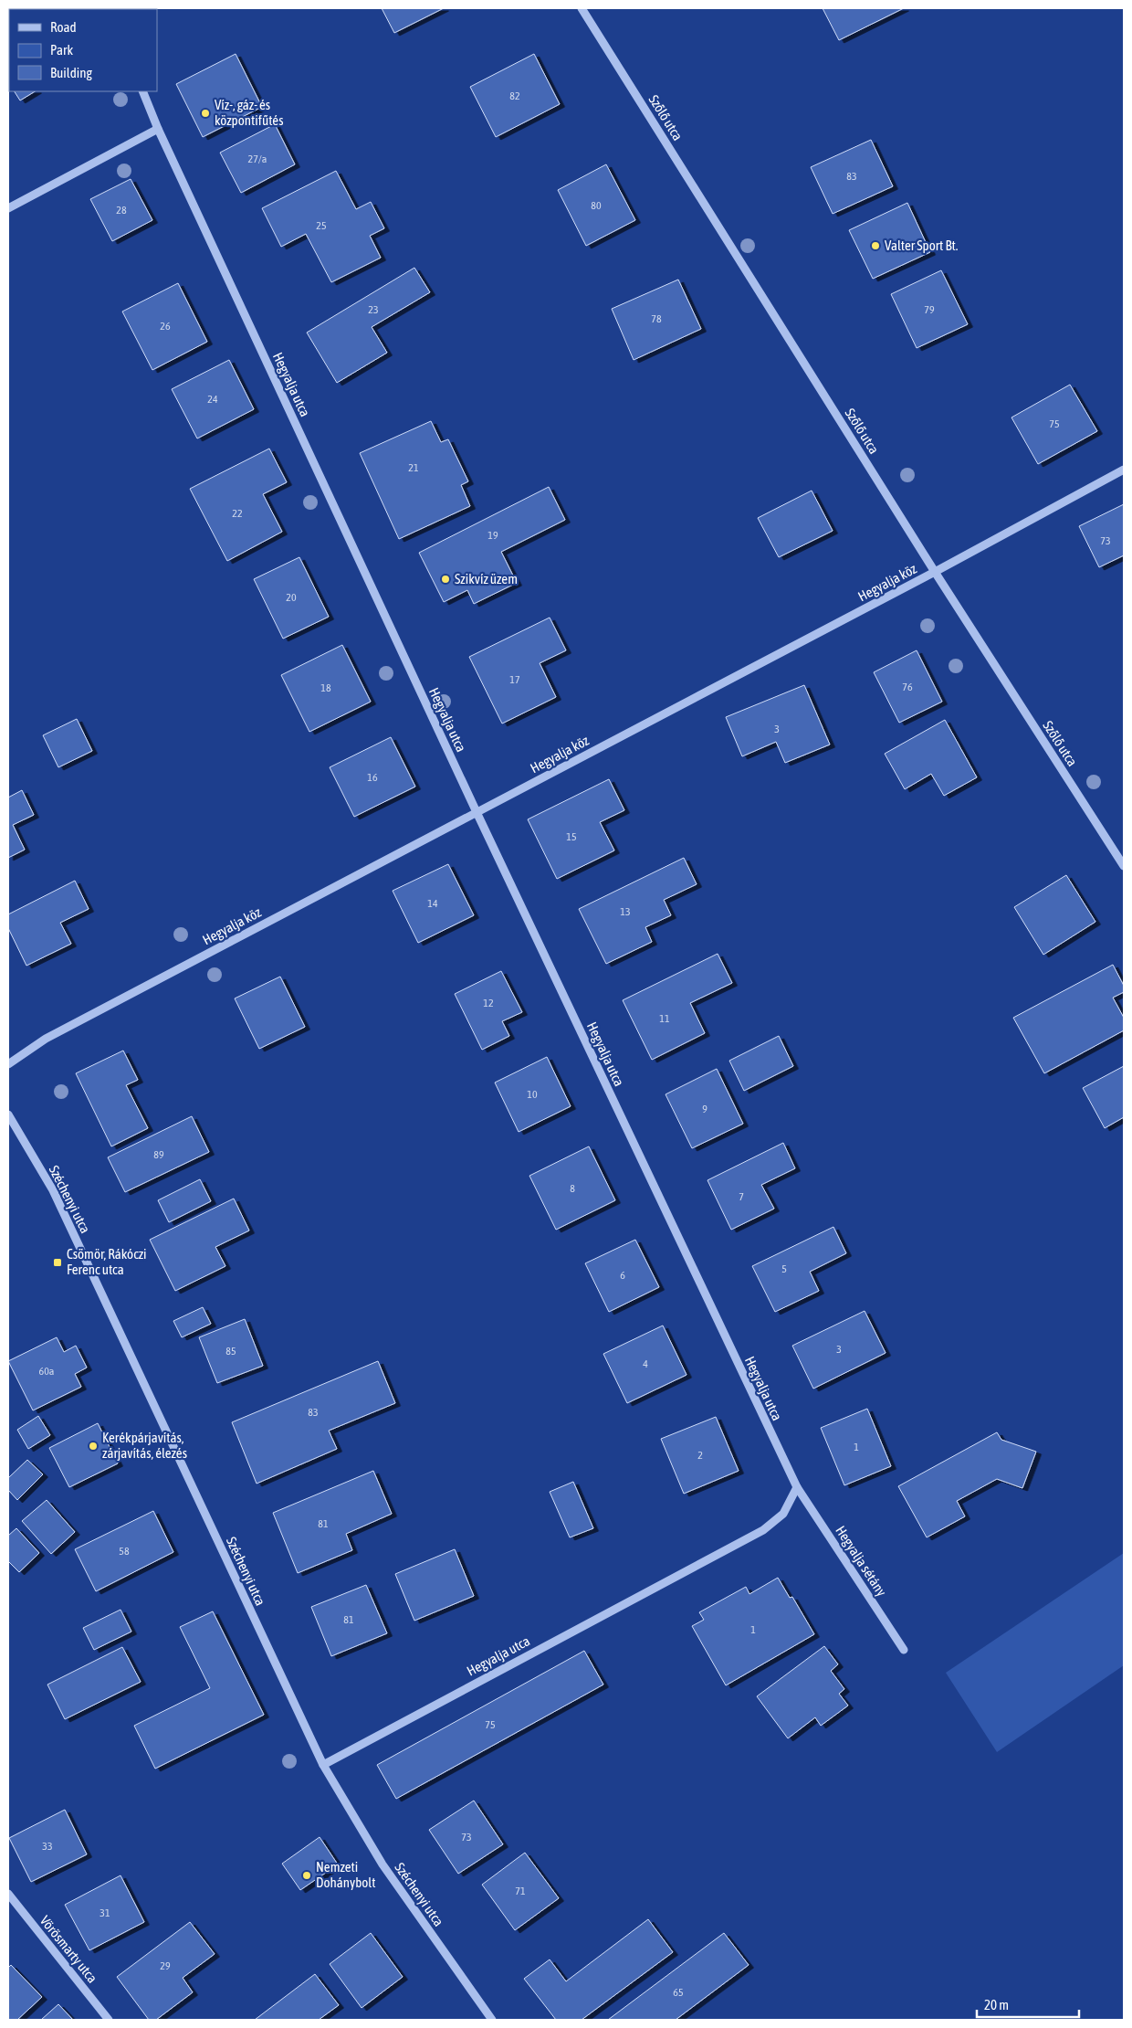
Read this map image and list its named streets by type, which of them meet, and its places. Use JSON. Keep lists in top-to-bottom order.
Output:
{
  "streets": {
    "street": [
      "Szőlő utca",
      "Hegyalja utca",
      "Hegyalja köz",
      "Széchenyi utca",
      "Hegyalja sétány",
      "Vörösmarty utca"
    ]
  },
  "crossings": [
    ["Szőlő utca", "Hegyalja köz"],
    ["Hegyalja utca", "Hegyalja köz"],
    ["Hegyalja utca", "Széchenyi utca"],
    ["Hegyalja utca", "Hegyalja sétány"]
  ],
  "places": {
    "other": [
      "Víz-, gáz- és központifűtés",
      "Valter Sport Bt.",
      "Szikvíz üzem",
      "Kerékpárjavítás, zárjavítás, élezés",
      "Nemzeti Dohánybolt"
    ],
    "transit": ["Csömör, Rákóczi Ferenc utca"]
  },
  "house_numbers": [
    "82",
    "27/a",
    "83",
    "80",
    "28",
    "25",
    "23",
    "79",
    "78",
    "26",
    "24",
    "75",
    "21",
    "22",
    "19",
    "73",
    "20",
    "17",
    "76",
    "18",
    "3",
    "16",
    "15",
    "14",
    "13",
    "12",
    "11",
    "10",
    "9",
    "89",
    "8",
    "7",
    "5",
    "6",
    "3",
    "85",
    "4",
    "60a",
    "83",
    "1",
    "2",
    "81",
    "58",
    "81",
    "1",
    "75",
    "73",
    "33",
    "71",
    "31",
    "29",
    "65"
  ],
  "legend": ["Road", "Park", "Building"],
  "scale_bar": "20 m"
}
